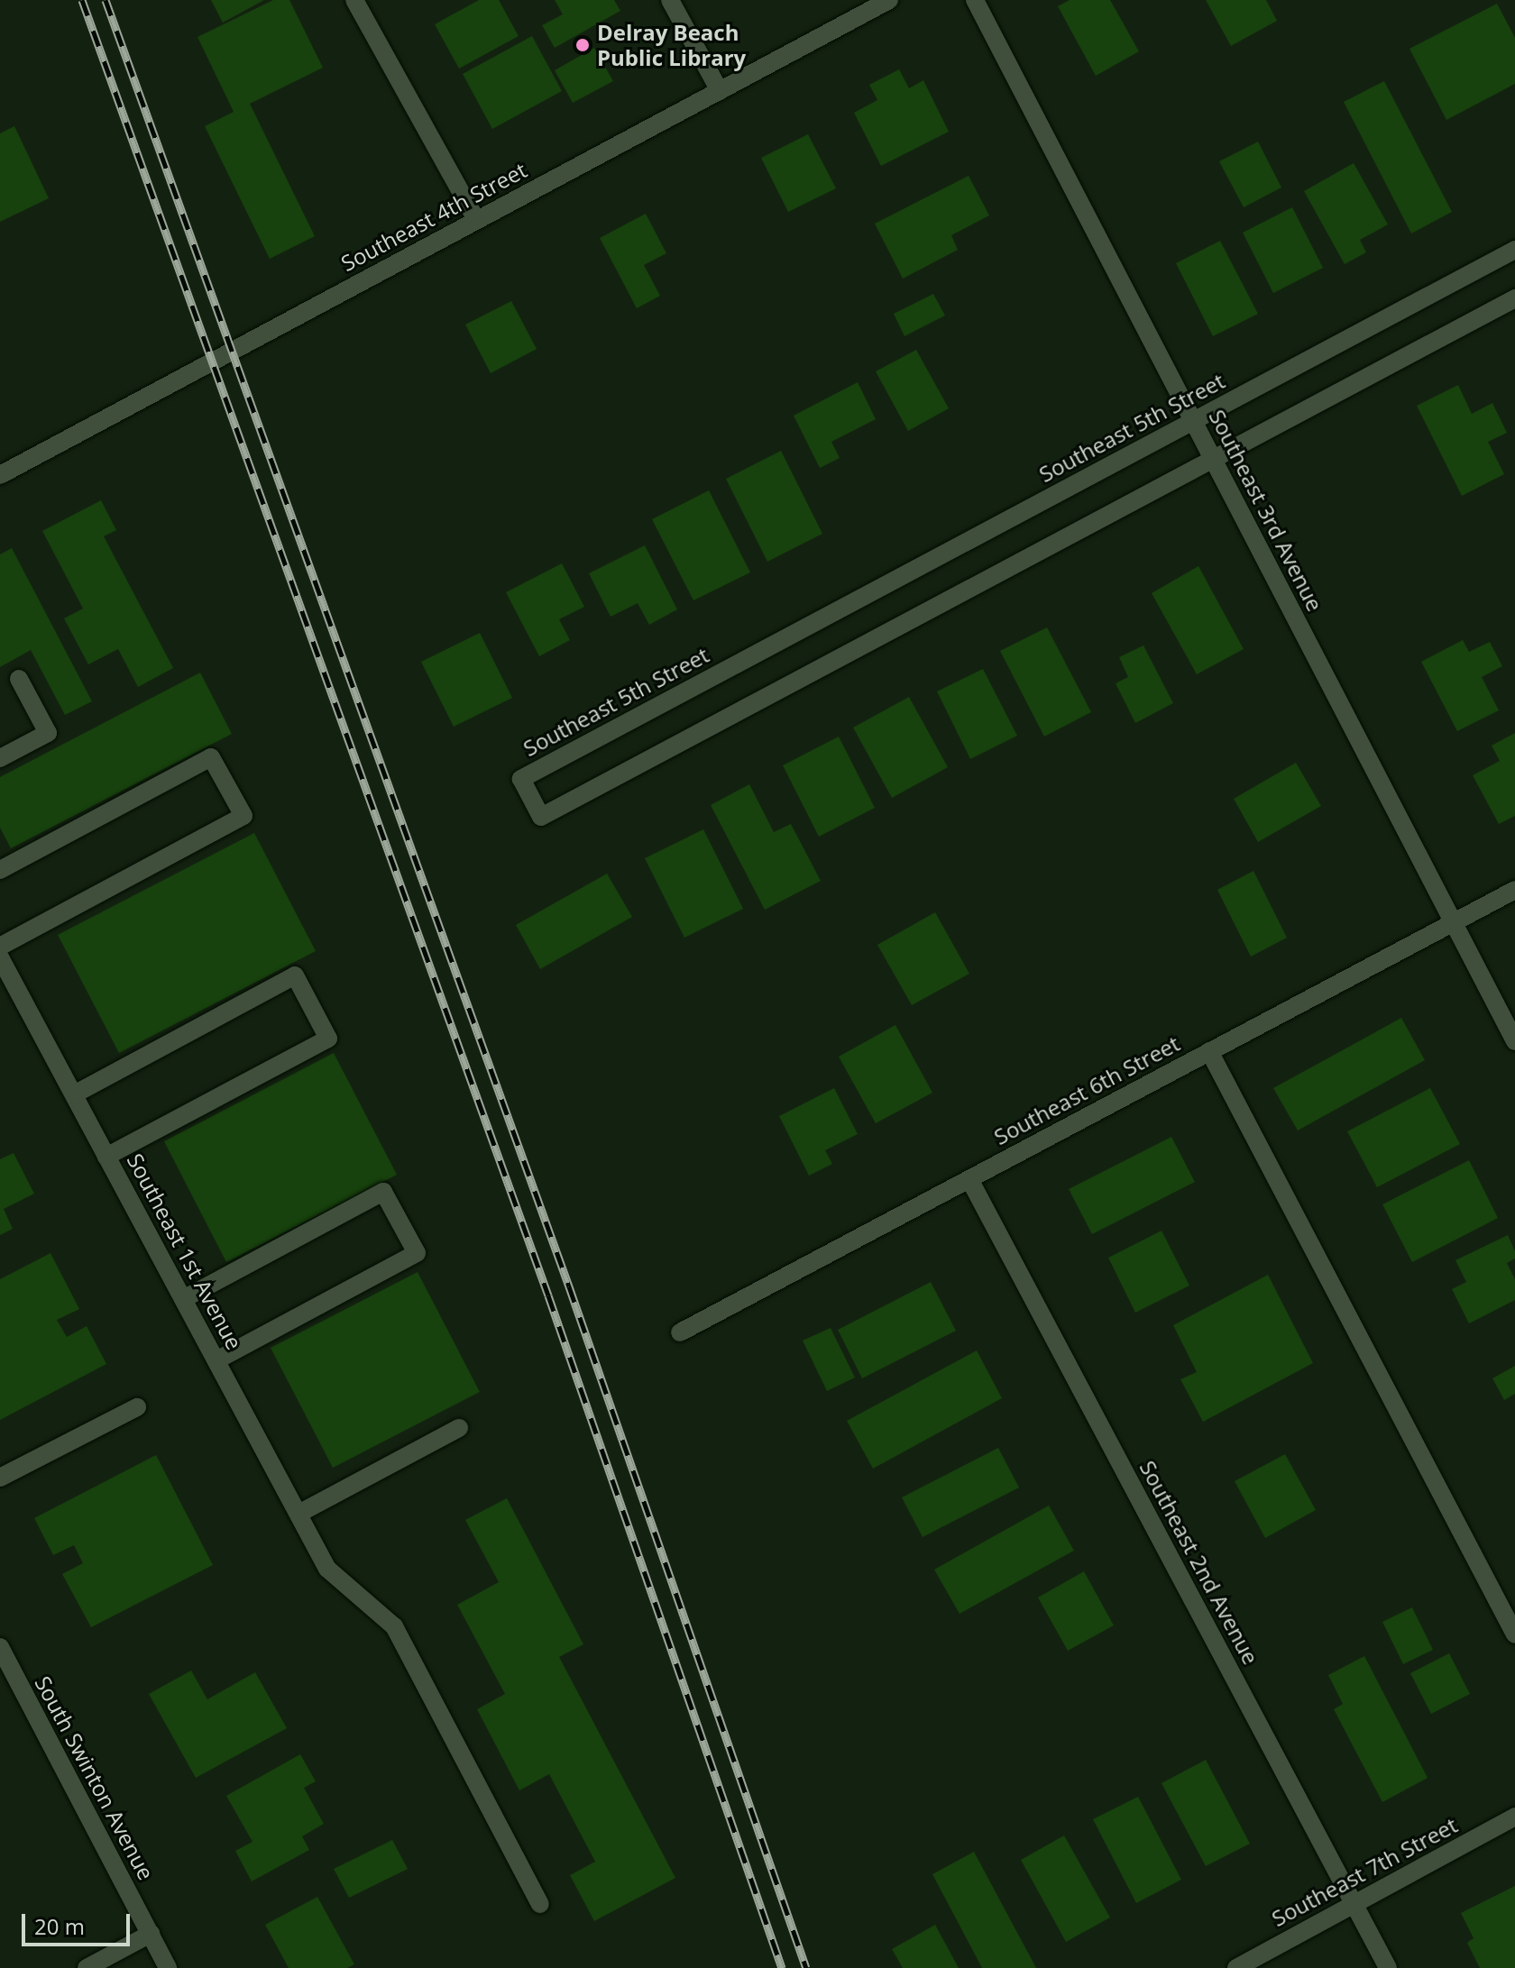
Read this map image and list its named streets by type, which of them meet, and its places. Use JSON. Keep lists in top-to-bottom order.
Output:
{
  "streets": {
    "street": [
      "Southeast 4th Street",
      "Southeast 5th Street",
      "Southeast 3rd Avenue",
      "Southeast 6th Street",
      "Southeast 1st Avenue",
      "Southeast 2nd Avenue",
      "South Swinton Avenue",
      "Southeast 7th Street"
    ]
  },
  "crossings": [
    ["Southeast 5th Street", "Southeast 3rd Avenue"],
    ["Southeast 3rd Avenue", "Southeast 6th Street"],
    ["Southeast 6th Street", "Southeast 2nd Avenue"],
    ["Southeast 2nd Avenue", "Southeast 7th Street"]
  ],
  "places": ["Delray Beach Public Library"],
  "scale_bar": "20 m"
}
